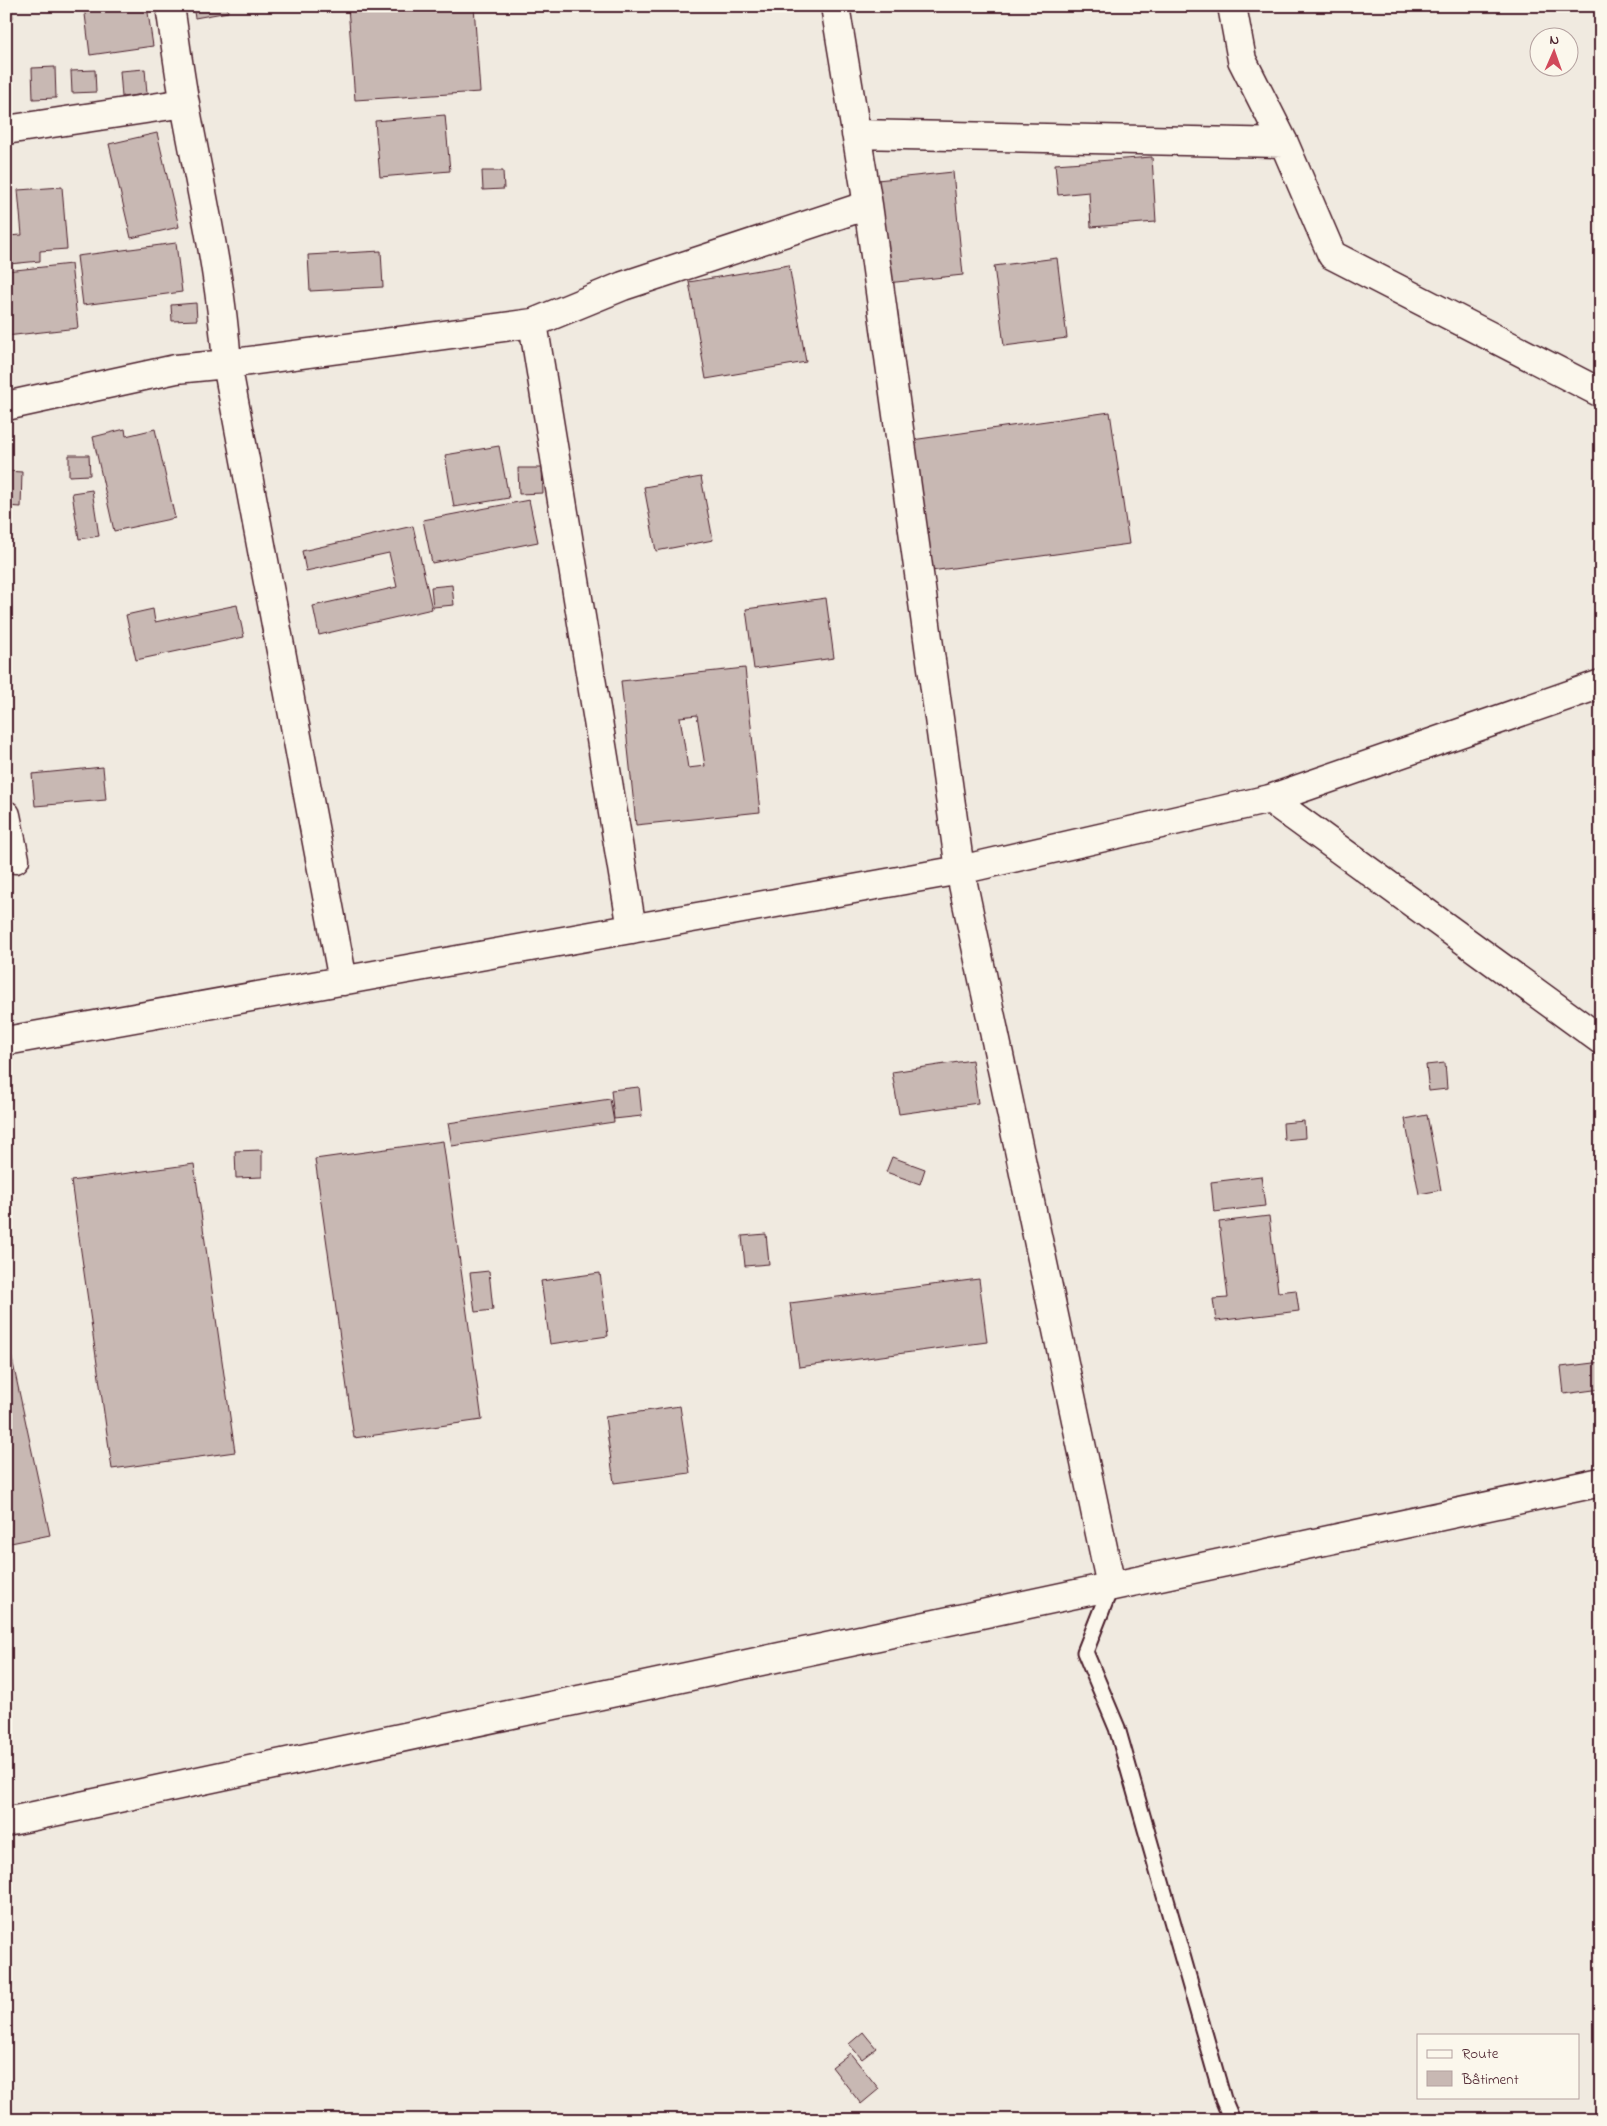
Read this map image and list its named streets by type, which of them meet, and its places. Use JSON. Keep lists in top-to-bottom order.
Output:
{
  "legend": ["Route", "Bâtiment"],
  "north": "top"
}
